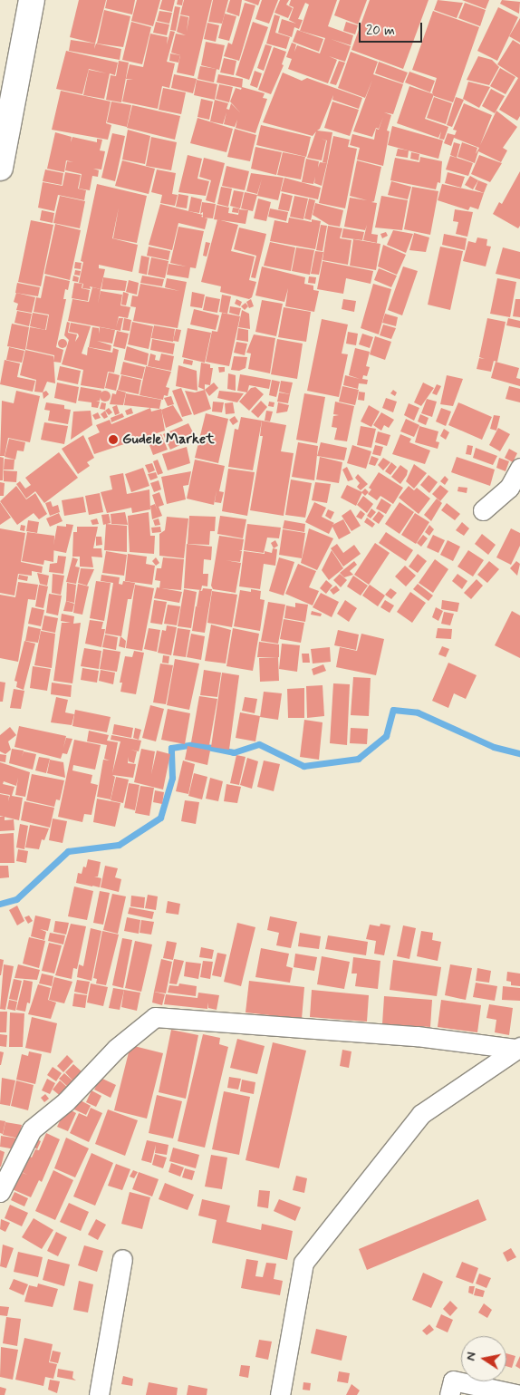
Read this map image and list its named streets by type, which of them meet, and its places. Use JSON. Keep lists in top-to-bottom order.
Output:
{
  "places": ["Gudele Market"],
  "scale_bar": "20 m",
  "north": "left"
}
